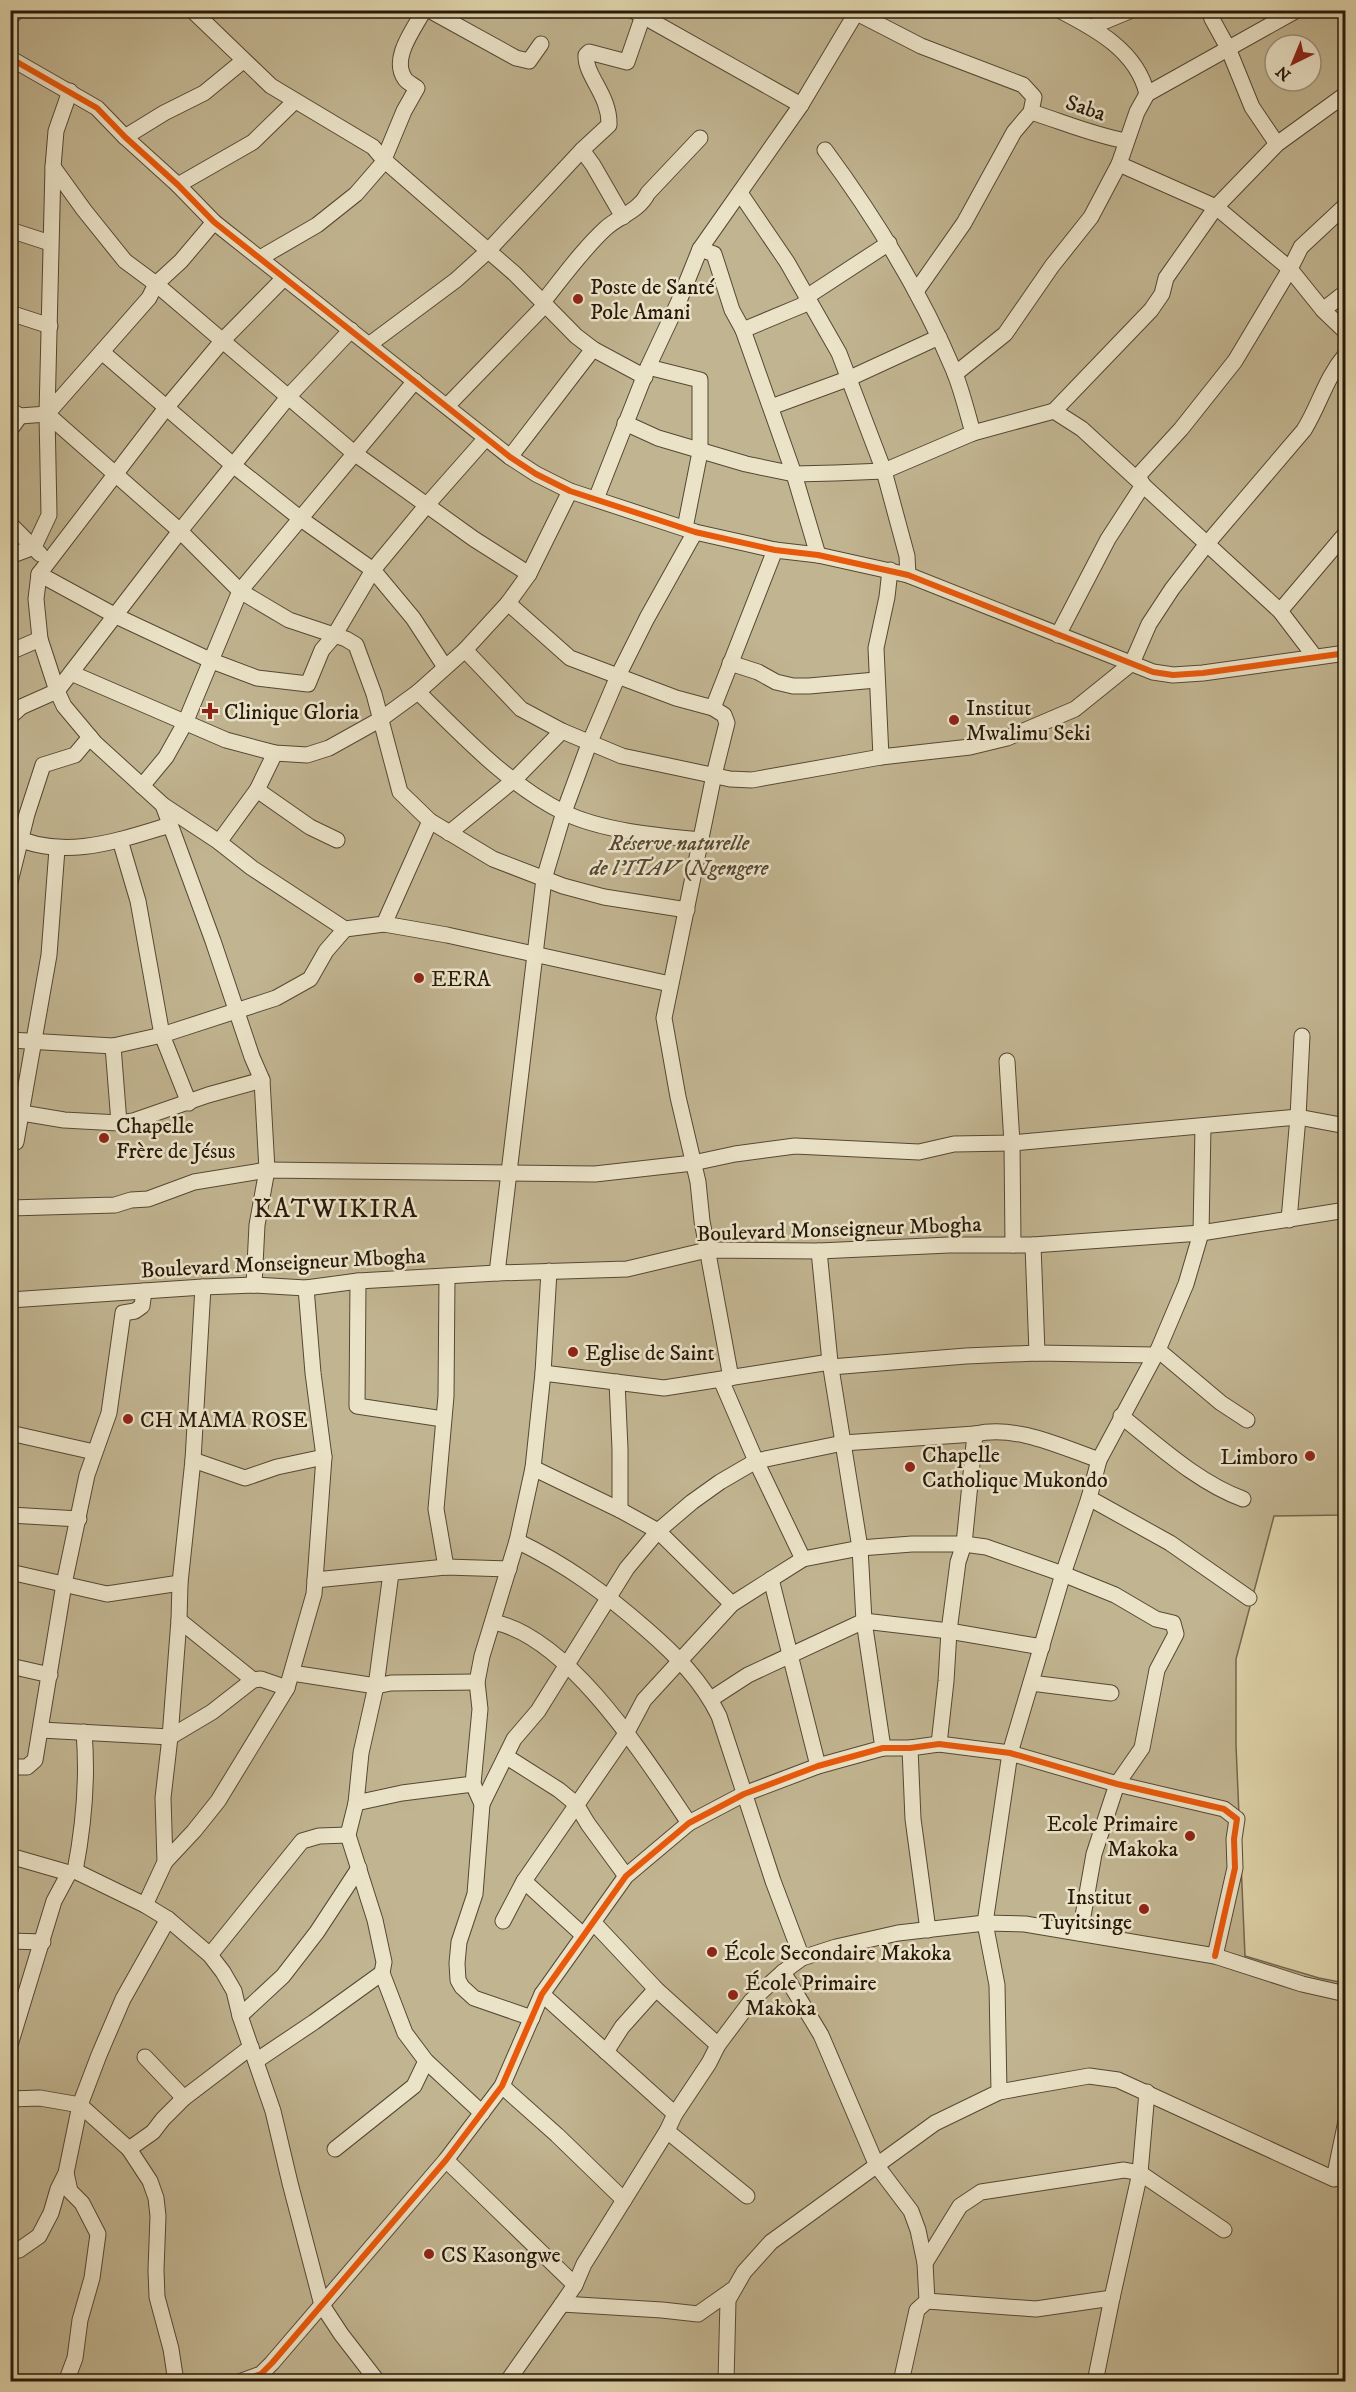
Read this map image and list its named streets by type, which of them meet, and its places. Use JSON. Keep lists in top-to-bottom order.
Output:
{
  "streets": {
    "street": ["Saba", "Boulevard Monseigneur Mbogha"]
  },
  "districts": ["KATWIKIRA"],
  "parks": ["Réserve naturelle de l'ITAV (Ngengere"],
  "places": {
    "other": [
      "Poste de Santé Pole Amani",
      "Institut Mwalimu Seki",
      "EERA",
      "Chapelle Frère de Jésus",
      "Eglise de Saint",
      "CH MAMA ROSE",
      "Limboro",
      "Chapelle Catholique Mukondo",
      "Ecole Primaire Makoka",
      "Institut Tuyitsinge",
      "École Secondaire Makoka",
      "École Primaire Makoka",
      "CS Kasongwe"
    ],
    "health": ["Clinique Gloria"]
  },
  "north": "bottom left"
}
